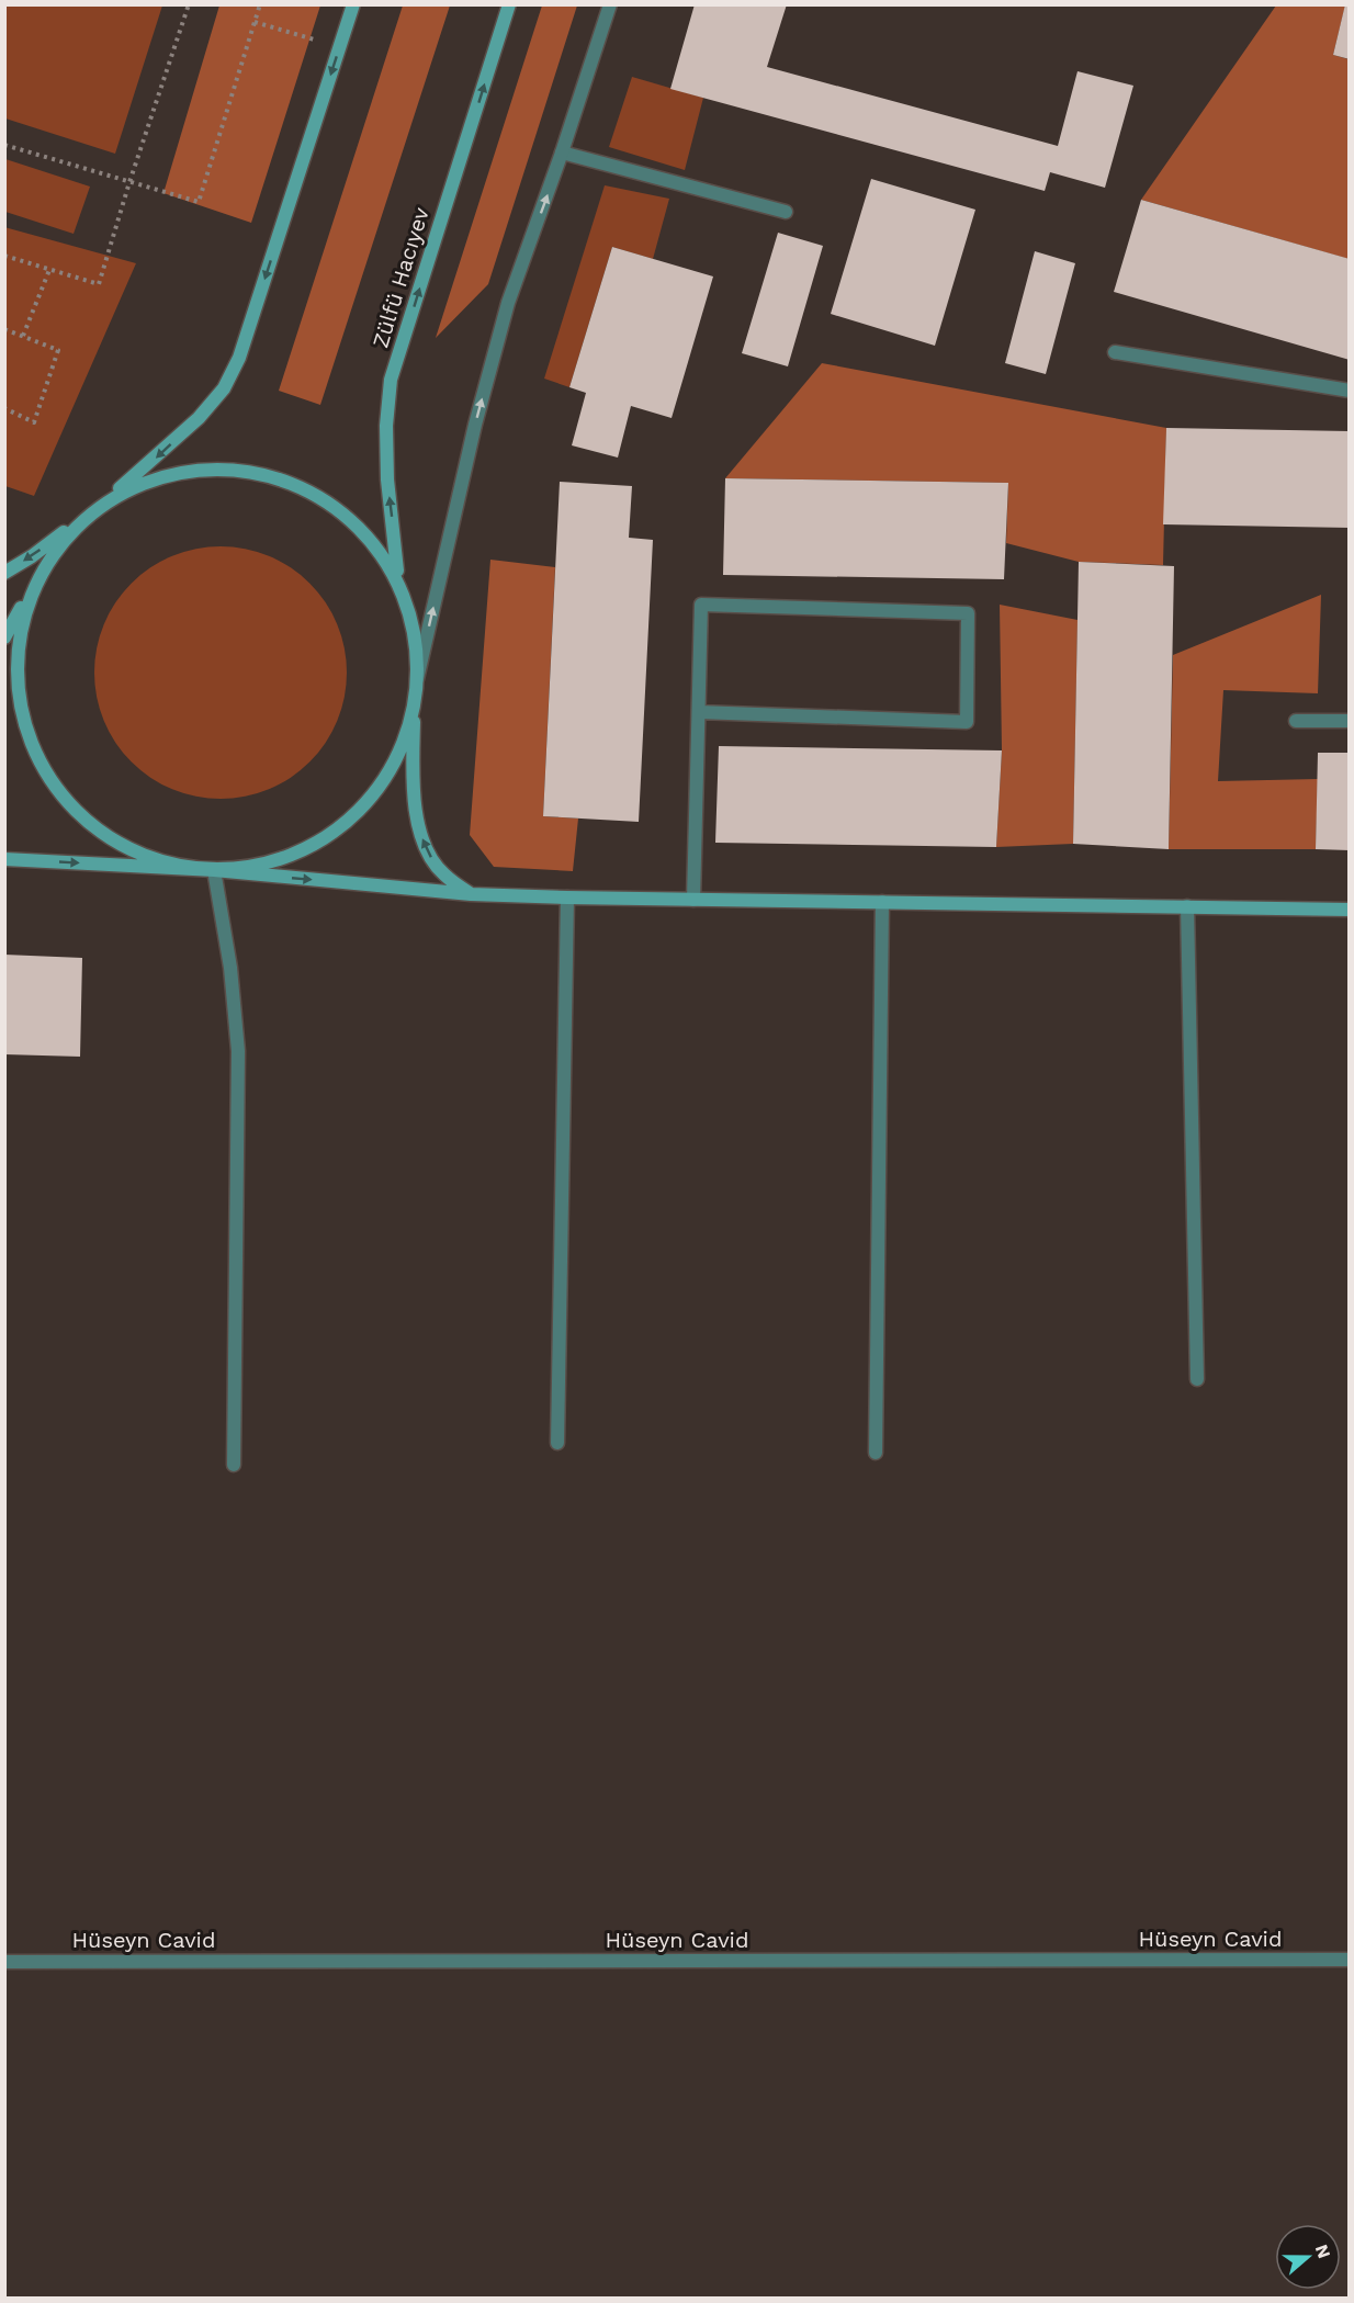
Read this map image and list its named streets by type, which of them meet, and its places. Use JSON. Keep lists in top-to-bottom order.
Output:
{
  "streets": {
    "main road": ["Zülfü Hacıyev"],
    "street": ["Hüseyn Cavid"]
  },
  "one_way": ["Zülfü Hacıyev"],
  "north": "right"
}
